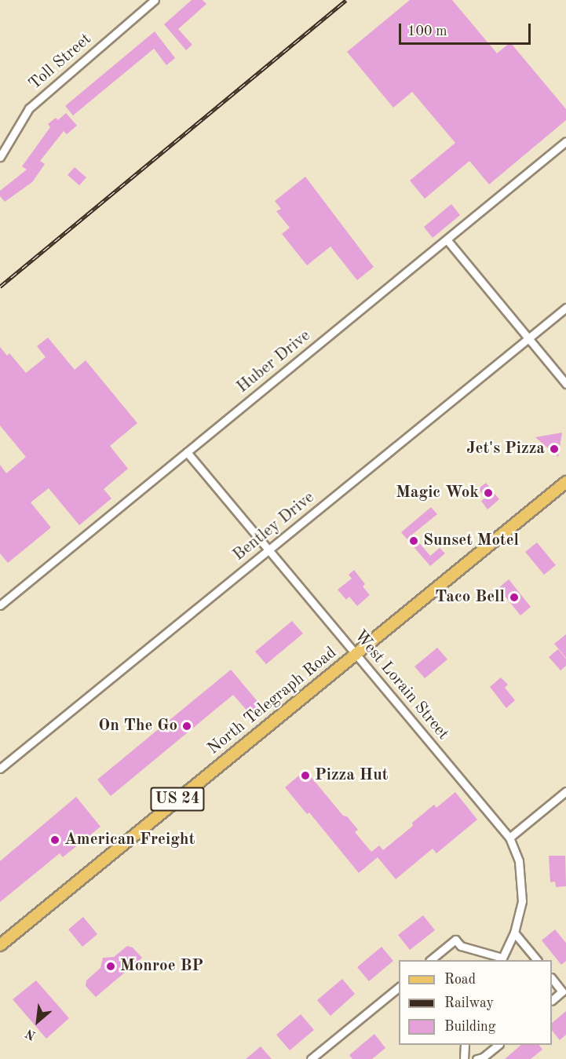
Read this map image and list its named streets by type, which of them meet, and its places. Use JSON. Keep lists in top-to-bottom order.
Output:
{
  "streets": {
    "main road": ["North Telegraph Road", "US 24"],
    "street": [
      "Toll Street",
      "Huber Drive",
      "Bentley Drive",
      "West Lorain Street"
    ]
  },
  "crossings": [
    ["Huber Drive", "West Lorain Street"],
    ["Bentley Drive", "West Lorain Street"],
    ["West Lorain Street", "North Telegraph Road"]
  ],
  "places": [
    "Jet's Pizza",
    "Magic Wok",
    "Sunset Motel",
    "Taco Bell",
    "On The Go",
    "Pizza Hut",
    "American Freight",
    "Monroe BP"
  ],
  "legend": ["Road", "Railway", "Building"],
  "scale_bar": "100 m",
  "north": "bottom left"
}
